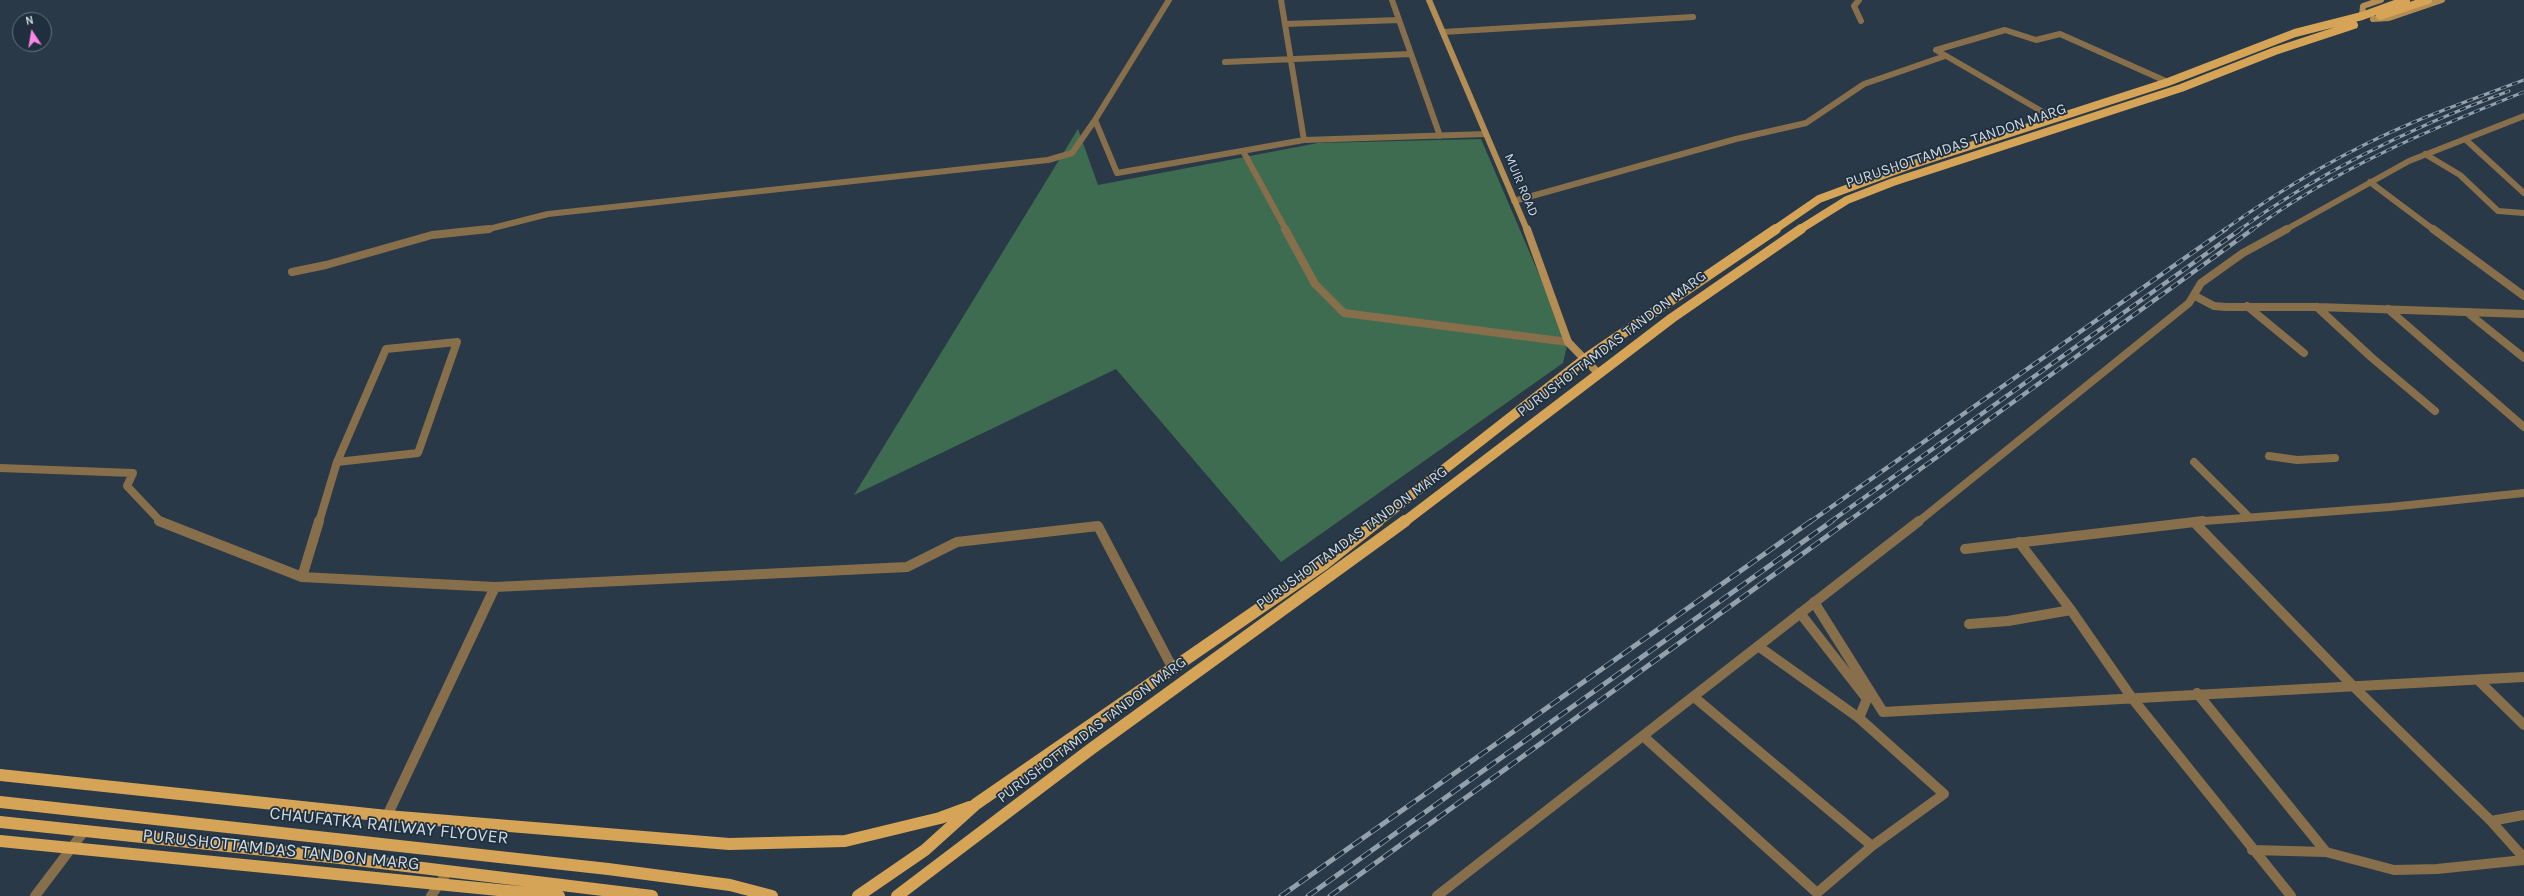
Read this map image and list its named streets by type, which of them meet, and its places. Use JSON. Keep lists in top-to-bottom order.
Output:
{
  "streets": {
    "main road": ["PURUSHOTTAMDAS TANDON MARG", "MUIR ROAD", "CHAUFATKA RAILWAY FLYOVER"]
  },
  "crossings": [
    ["PURUSHOTTAMDAS TANDON MARG", "MUIR ROAD"]
  ],
  "north": "top"
}
